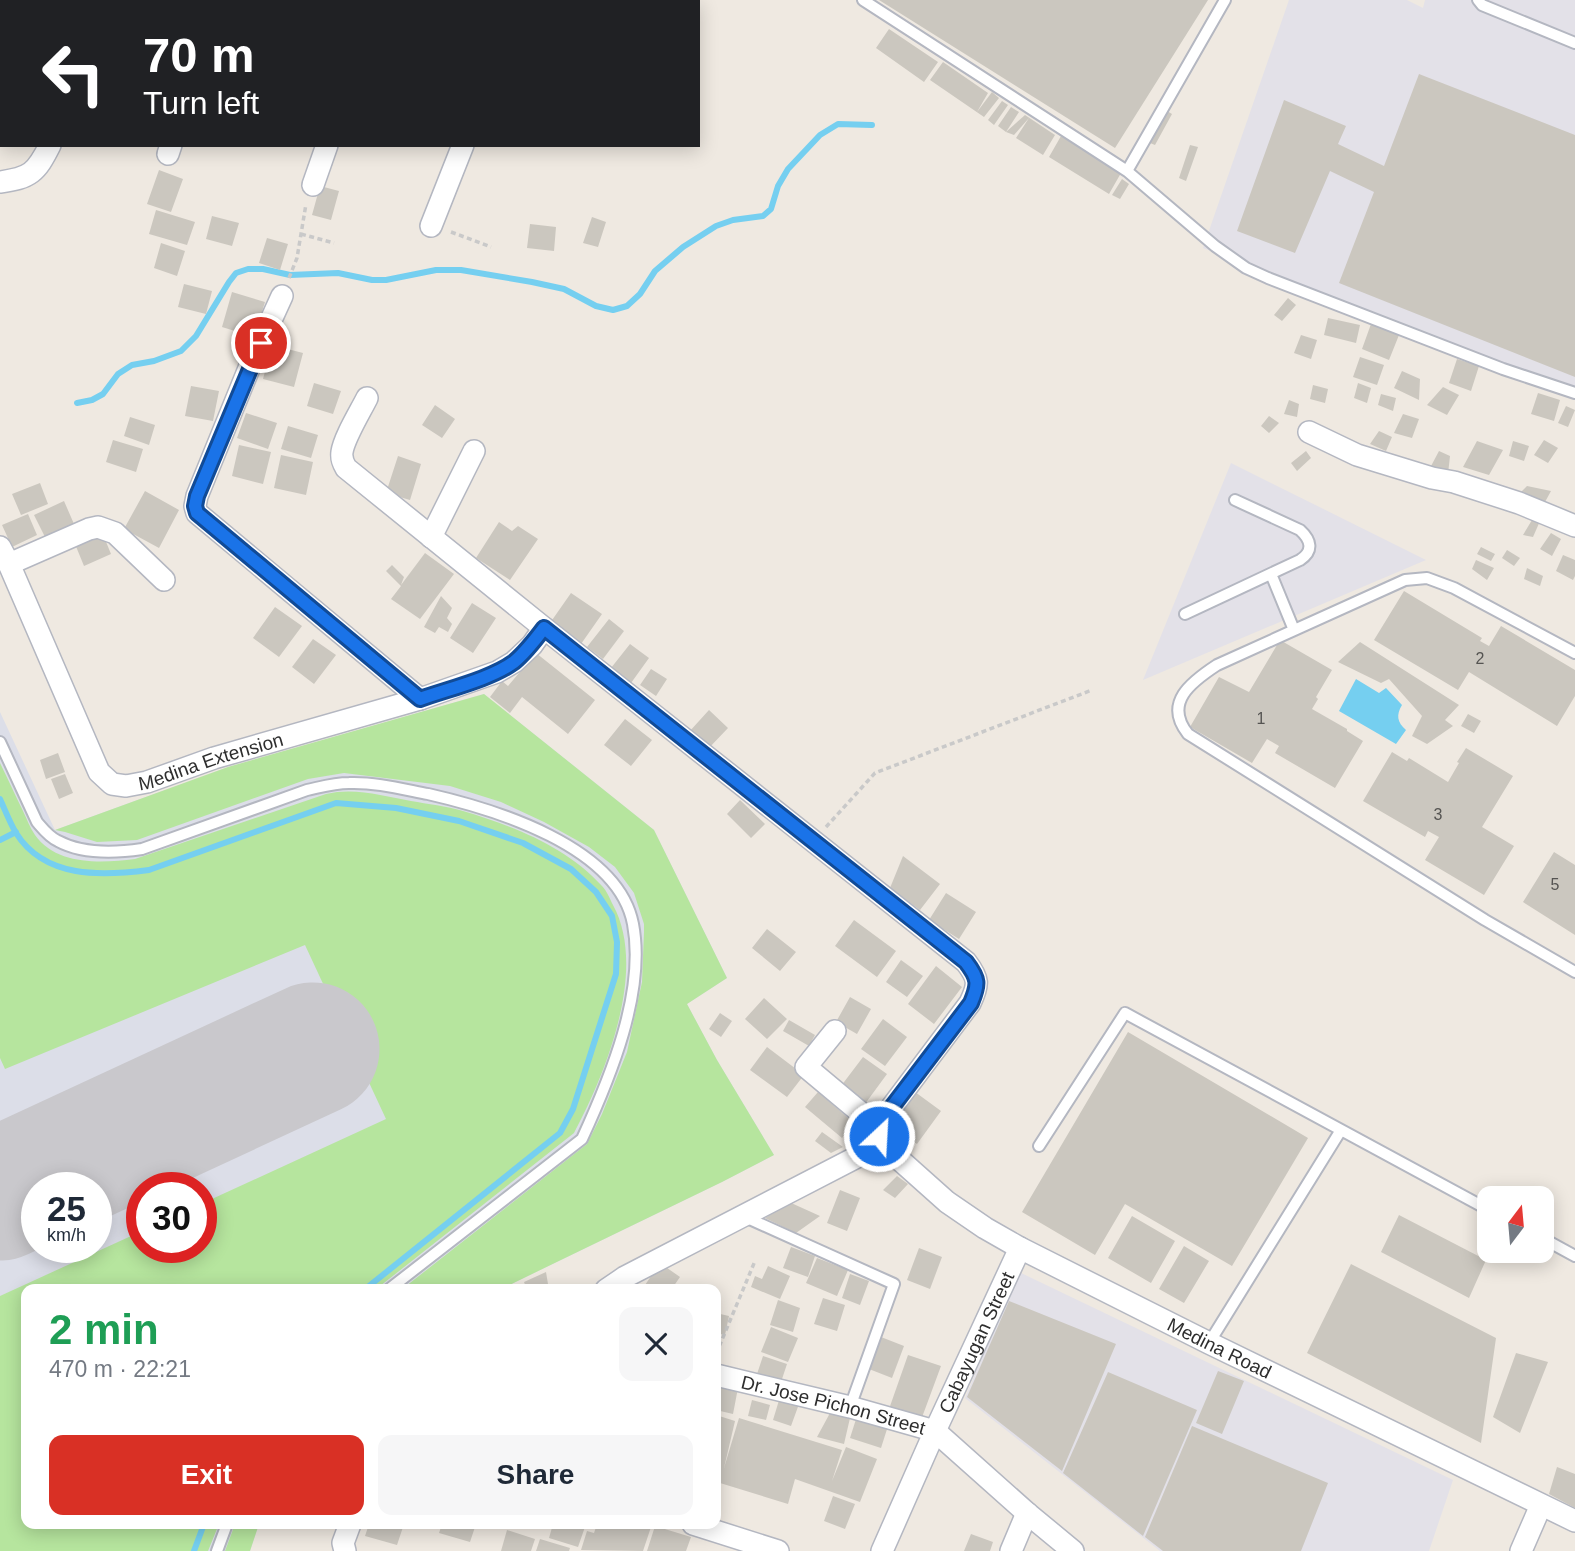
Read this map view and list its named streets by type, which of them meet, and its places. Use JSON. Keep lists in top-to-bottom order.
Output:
{
  "streets": {
    "street": [
      "Medina Extension",
      "Cabayugan Street",
      "Medina Road",
      "Dr. Jose Pichon Street"
    ]
  },
  "crossings": [
    ["Cabayugan Street", "Medina Road"],
    ["Cabayugan Street", "Dr. Jose Pichon Street"]
  ],
  "house_numbers": [
    "2",
    "1",
    "3",
    "5"
  ],
  "north": "top",
  "page": {
    "turn": ["70 m", "Turn left"],
    "speed": "25 km/h",
    "limit": "30",
    "heading": ["2 min", "470 m · 22:21"],
    "buttons": ["Exit", "Share"]
  }
}
